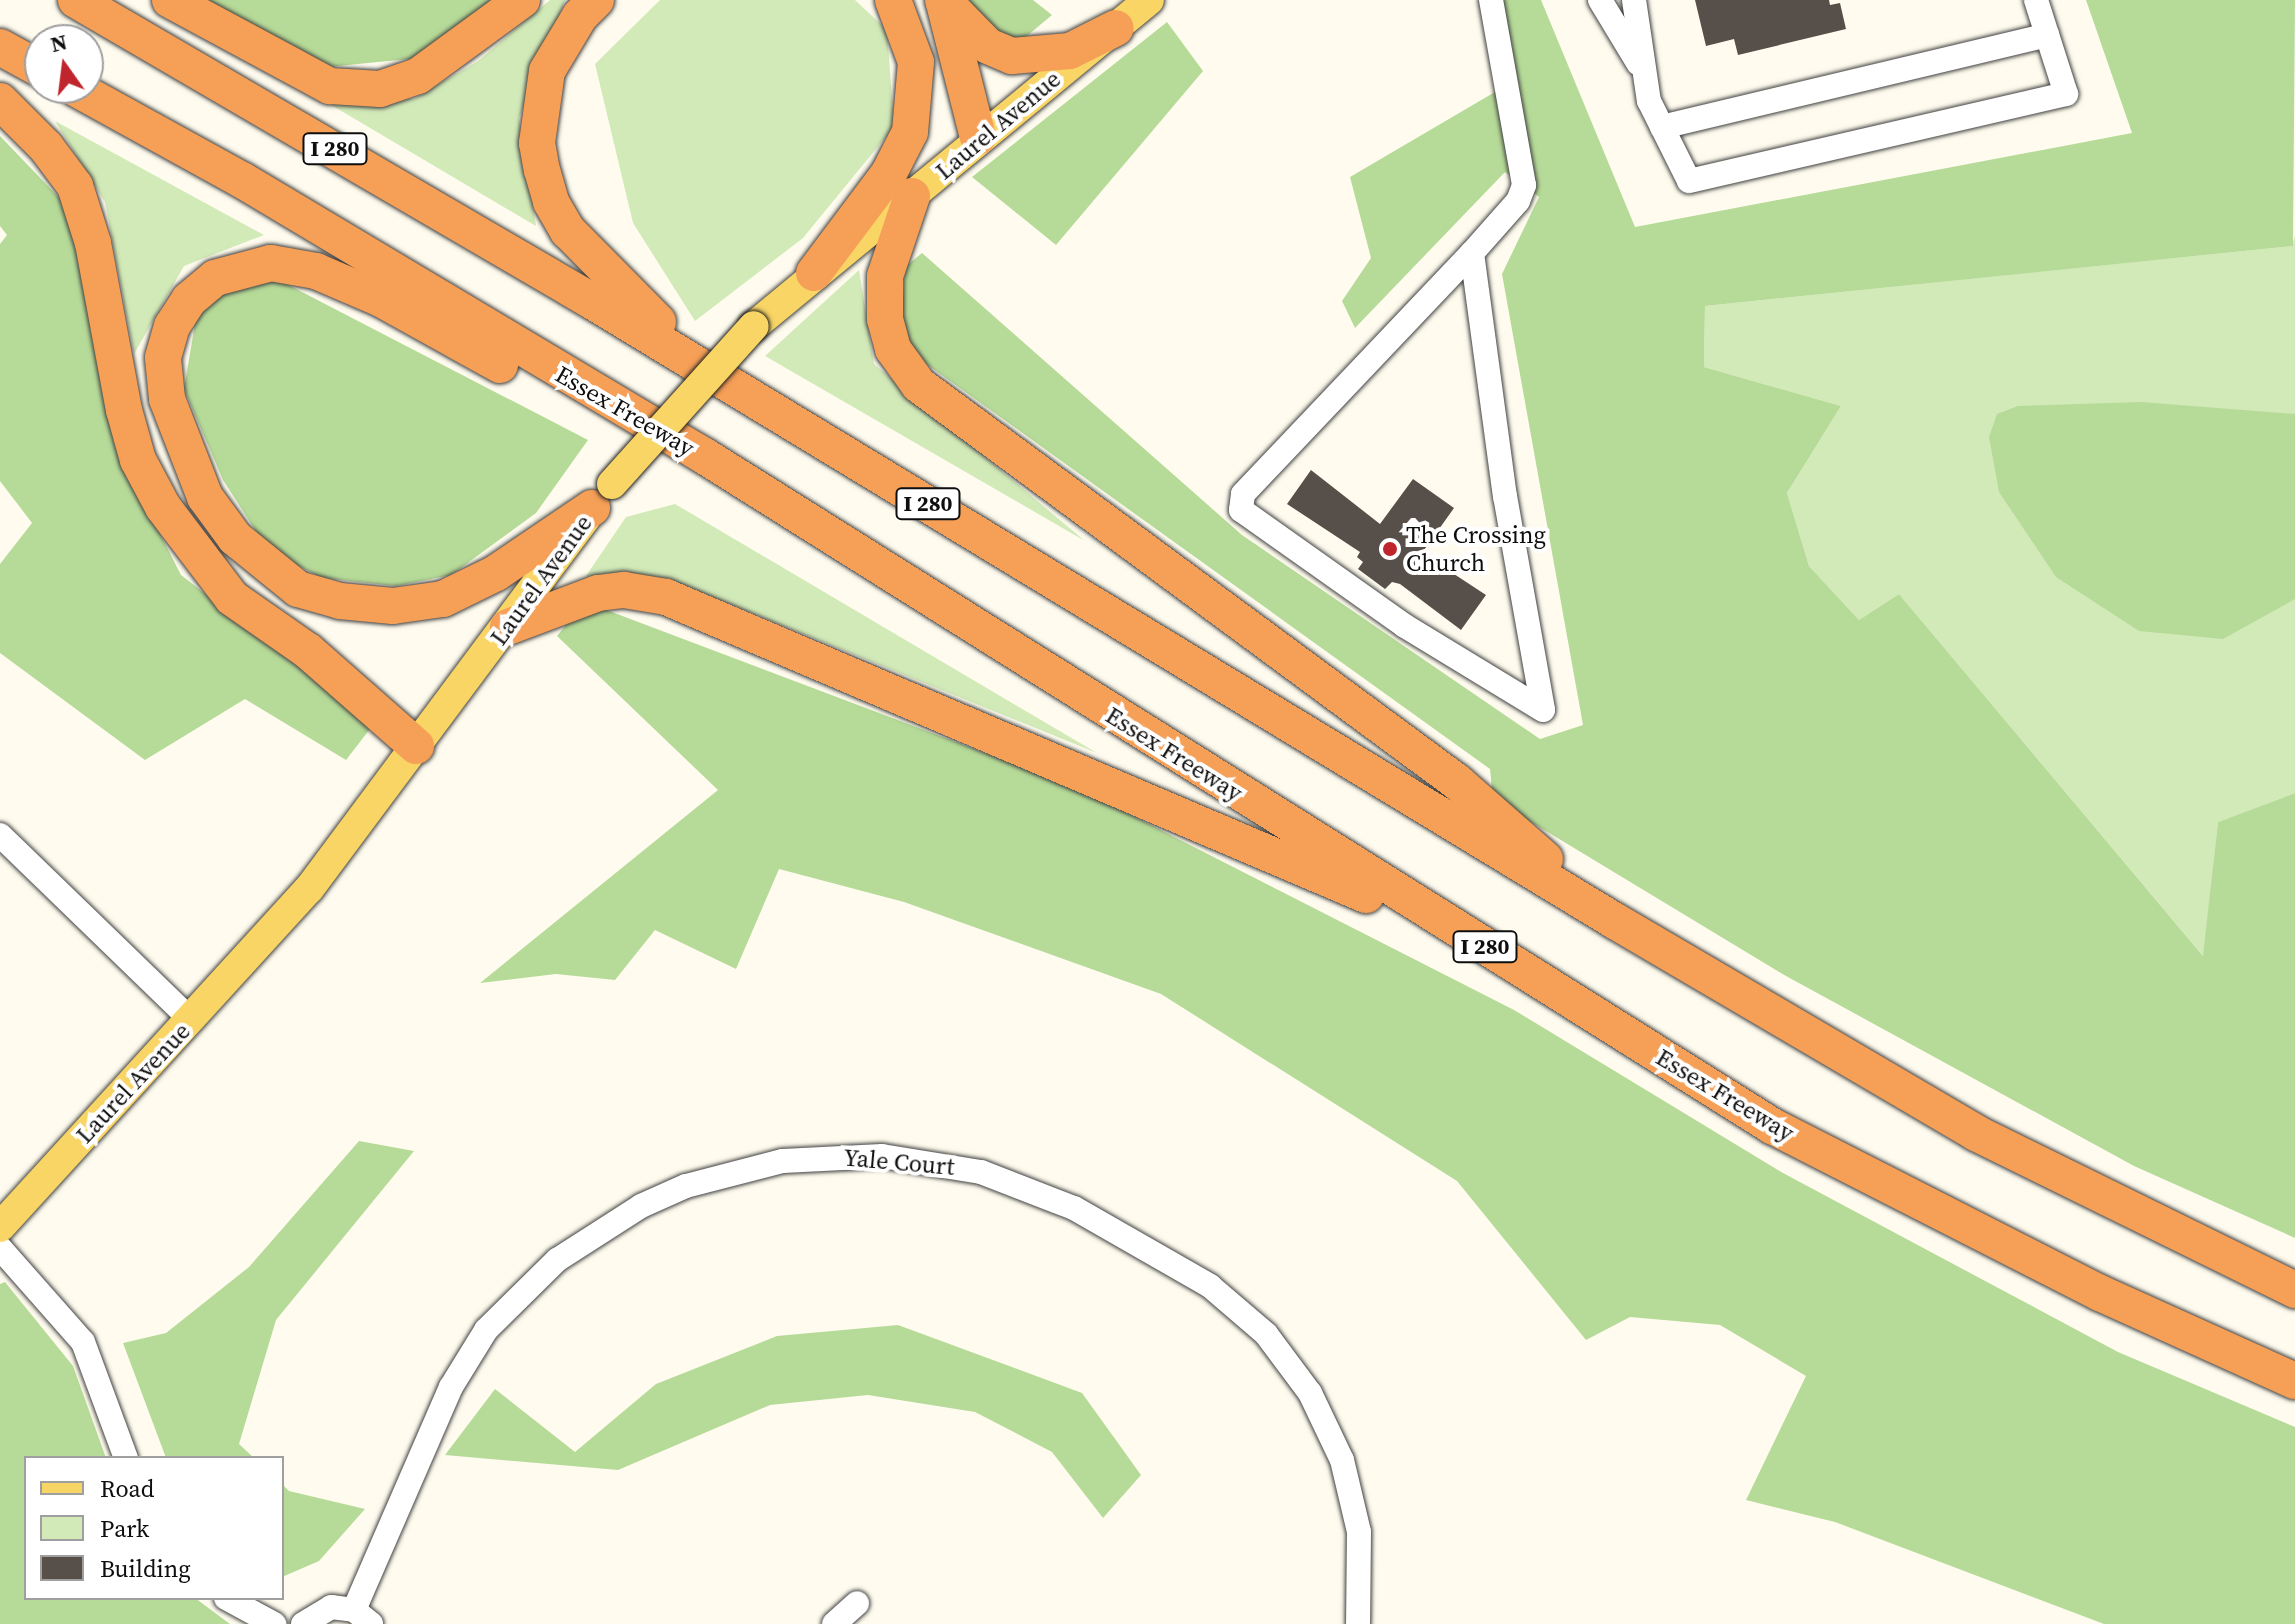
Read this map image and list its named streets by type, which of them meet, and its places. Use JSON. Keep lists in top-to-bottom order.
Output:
{
  "streets": {
    "highway": ["I 280", "Essex Freeway"],
    "main road": ["Laurel Avenue"],
    "street": ["Yale Court"]
  },
  "places": ["The Crossing Church"],
  "legend": ["Road", "Park", "Building"],
  "north": "top"
}
